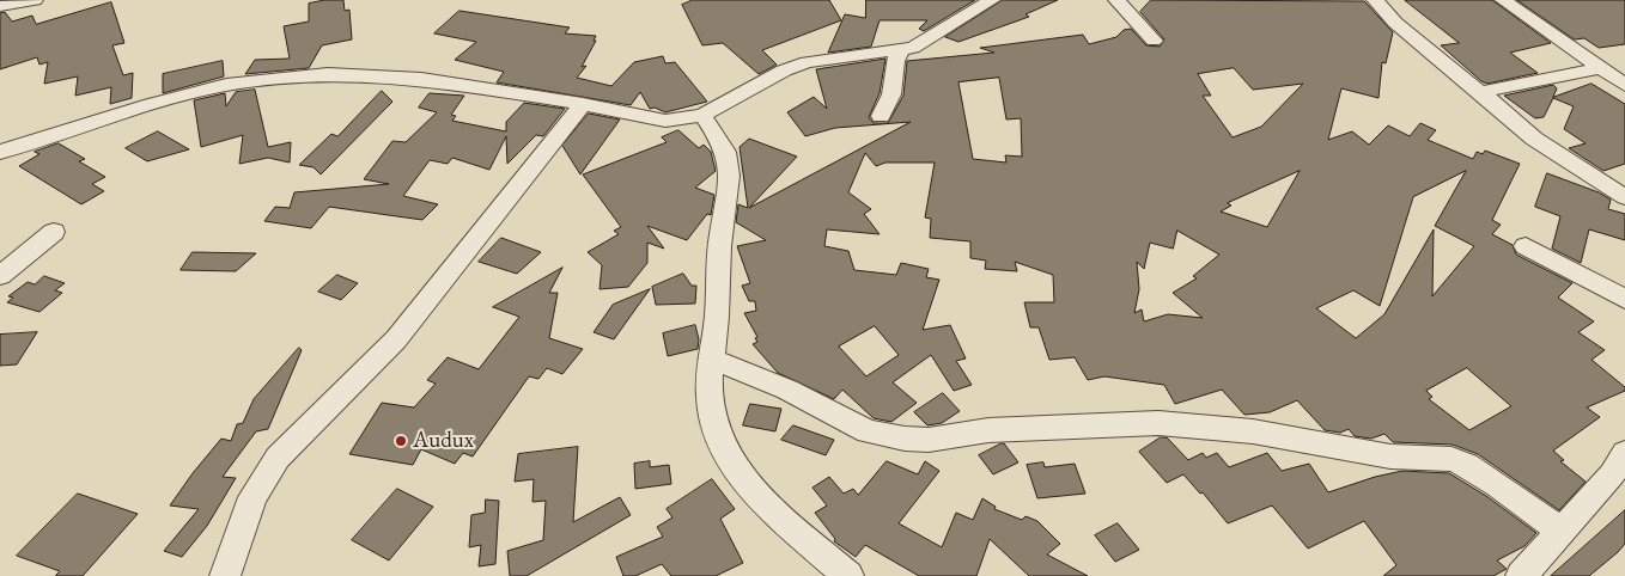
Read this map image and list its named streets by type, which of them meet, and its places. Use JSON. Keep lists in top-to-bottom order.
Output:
{
  "places": ["Audux"]
}
